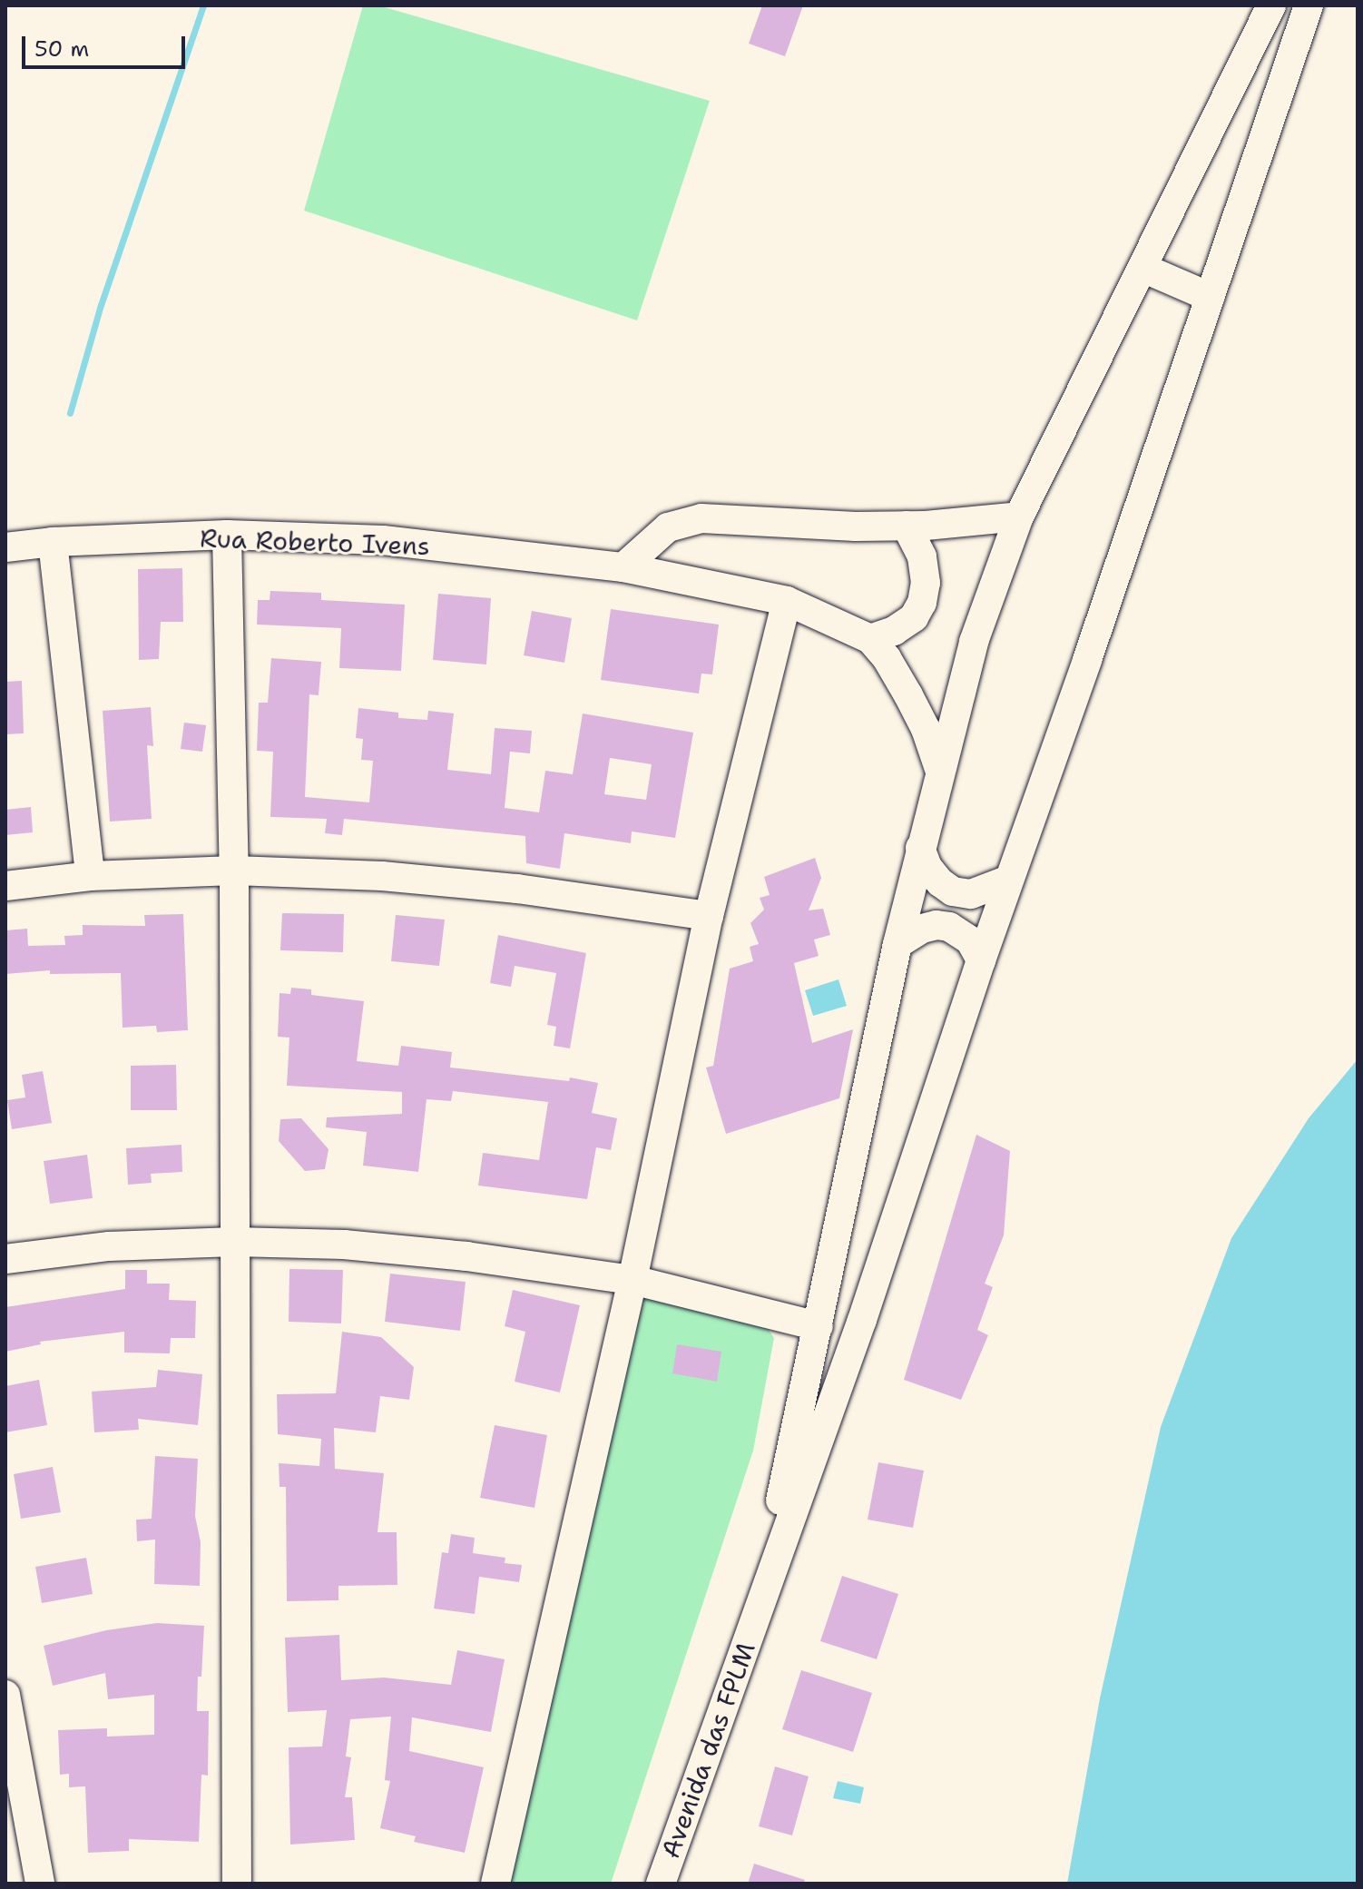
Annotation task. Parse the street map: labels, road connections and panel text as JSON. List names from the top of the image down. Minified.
{"streets":{"street":["Rua Roberto Ivens","Avenida das FPLM"]},"scale_bar":"50 m"}
